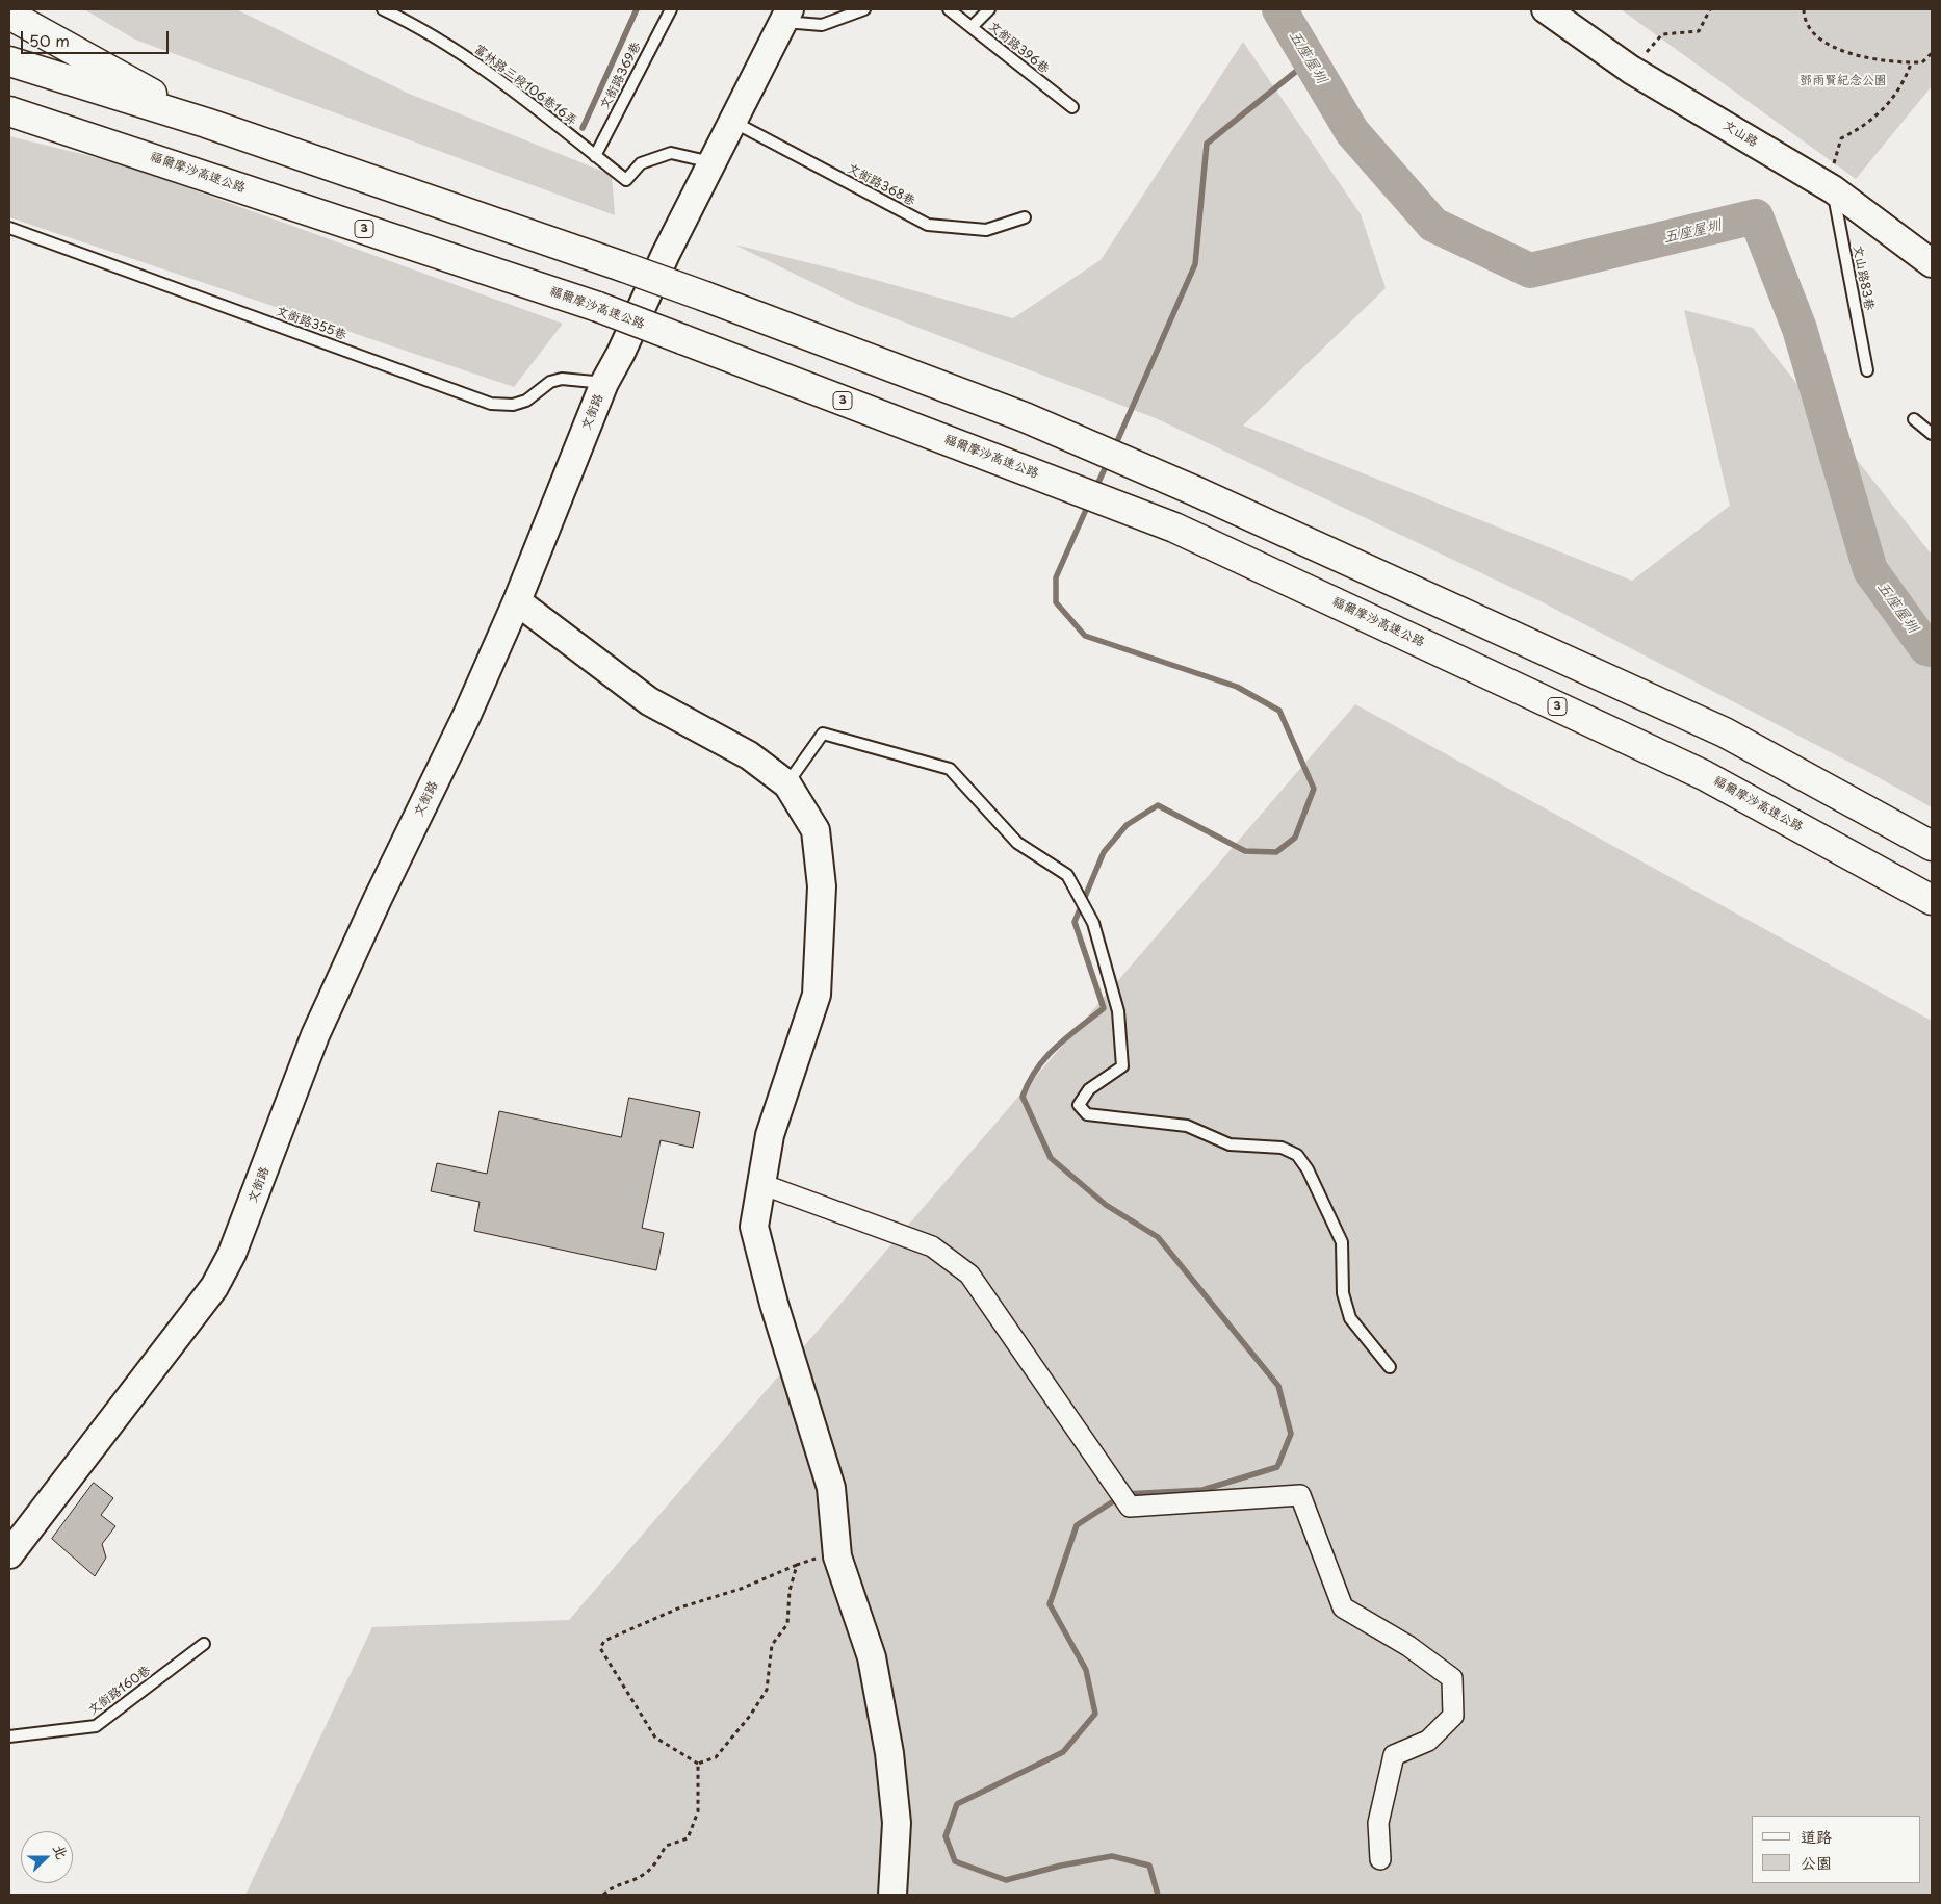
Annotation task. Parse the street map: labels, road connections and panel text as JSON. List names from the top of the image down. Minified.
{"streets":{"highway":["福爾摩沙高速公路","3"],"street":["文山路","文銜路"],"lane":["文銜路396巷","文銜路369巷","富林路三段106巷16弄","文銜路368巷","文山路83巷","文銜路355巷","文銜路160巷"]},"crossings":[["文銜路369巷","富林路三段106巷16弄"],["富林路三段106巷16弄","文銜路"],["文山路","文山路83巷"],["文銜路368巷","文銜路"],["文銜路355巷","文銜路"]],"water":["五座屋圳"],"parks":["鄧雨賢紀念公園"],"legend":["道路","公園"],"scale_bar":"50 m","north":"right"}
